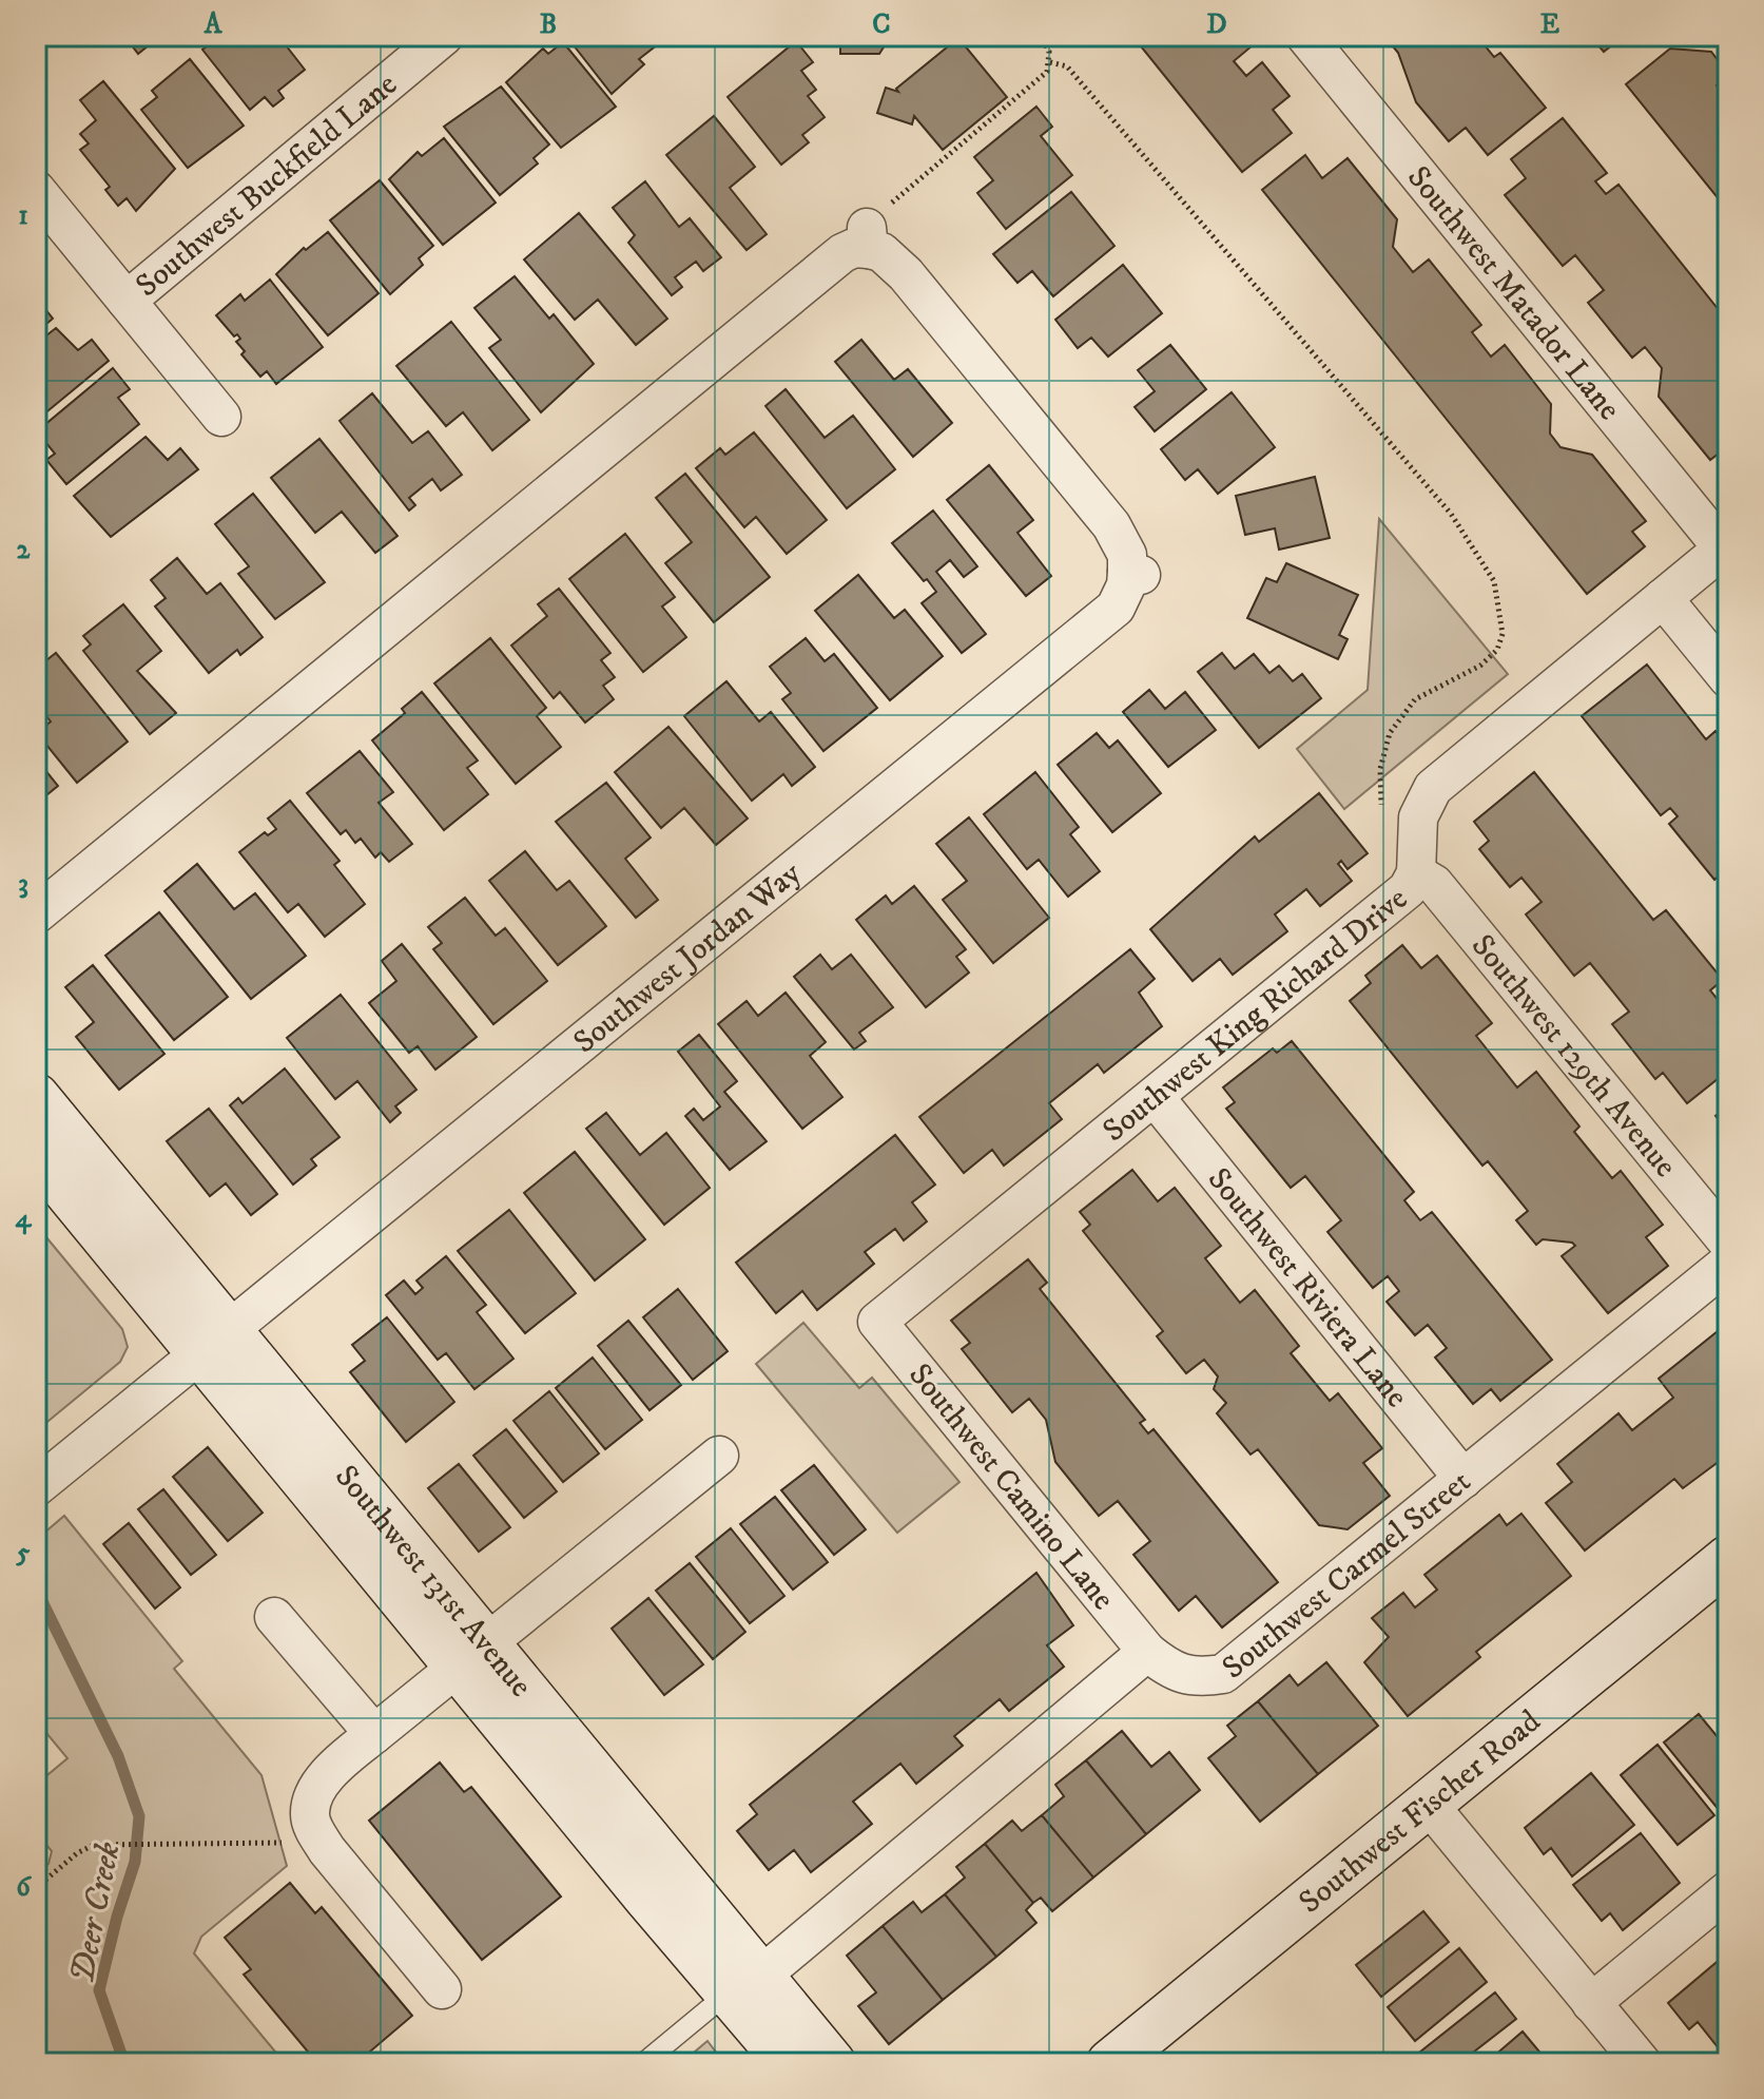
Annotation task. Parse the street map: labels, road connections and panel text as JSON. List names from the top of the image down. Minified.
{"streets":{"street":["Southwest Buckfield Lane","Southwest Matador Lane","Southwest Jordan Way","Southwest King Richard Drive","Southwest 129th Avenue","Southwest Riviera Lane","Southwest Camino Lane","Southwest Carmel Street","Southwest 131st Avenue","Southwest Fischer Road"]},"crossings":[["Southwest Matador Lane","Southwest King Richard Drive"],["Southwest Jordan Way","Southwest 131st Avenue"],["Southwest King Richard Drive","Southwest 129th Avenue"],["Southwest King Richard Drive","Southwest Riviera Lane"],["Southwest King Richard Drive","Southwest Camino Lane"],["Southwest Riviera Lane","Southwest Carmel Street"],["Southwest Camino Lane","Southwest Carmel Street"]],"water":["Deer Creek"],"grid":{"columns":["A","B","C","D","E"],"rows":["1","2","3","4","5","6"]}}
